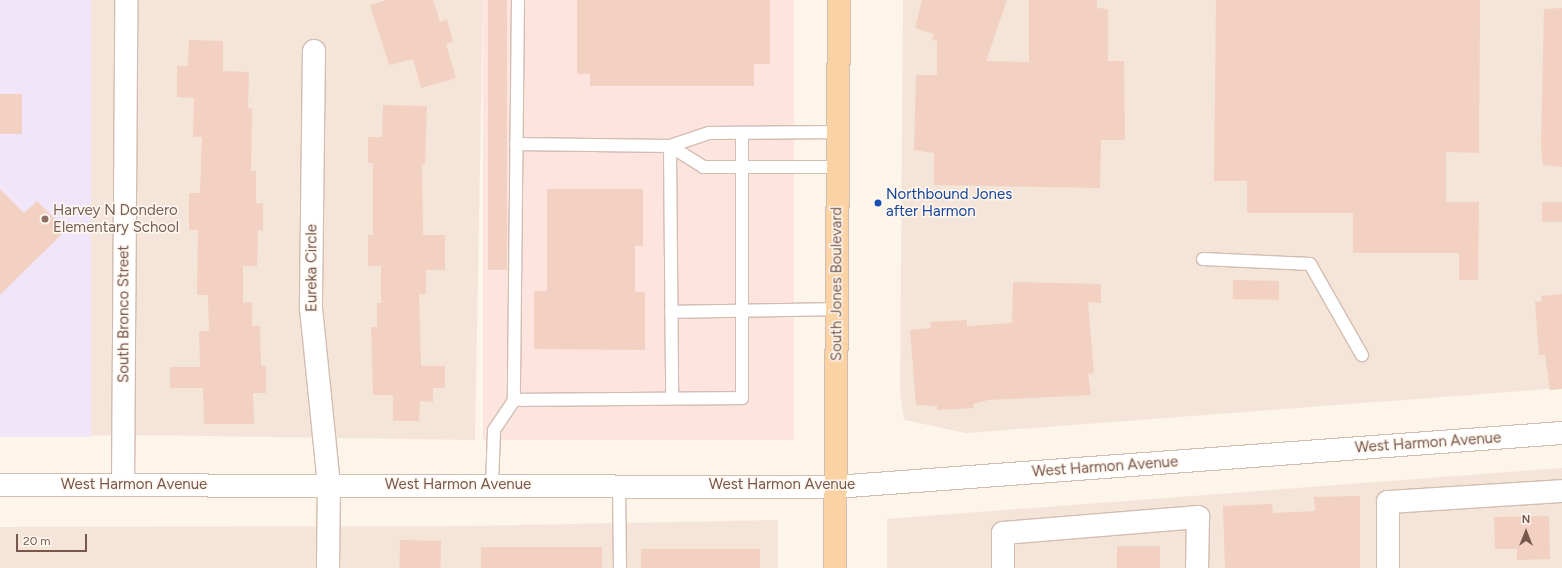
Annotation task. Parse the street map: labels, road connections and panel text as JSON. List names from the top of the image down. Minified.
{"streets":{"main road":["Eureka Circle","South Jones Boulevard","South Bronco Street","West Harmon Avenue"]},"crossings":[["Eureka Circle","West Harmon Avenue"],["South Jones Boulevard","West Harmon Avenue"],["South Bronco Street","West Harmon Avenue"]],"places":["Northbound Jones after Harmon","Harvey N Dondero Elementary School"],"scale_bar":"20 m","north":"top"}
